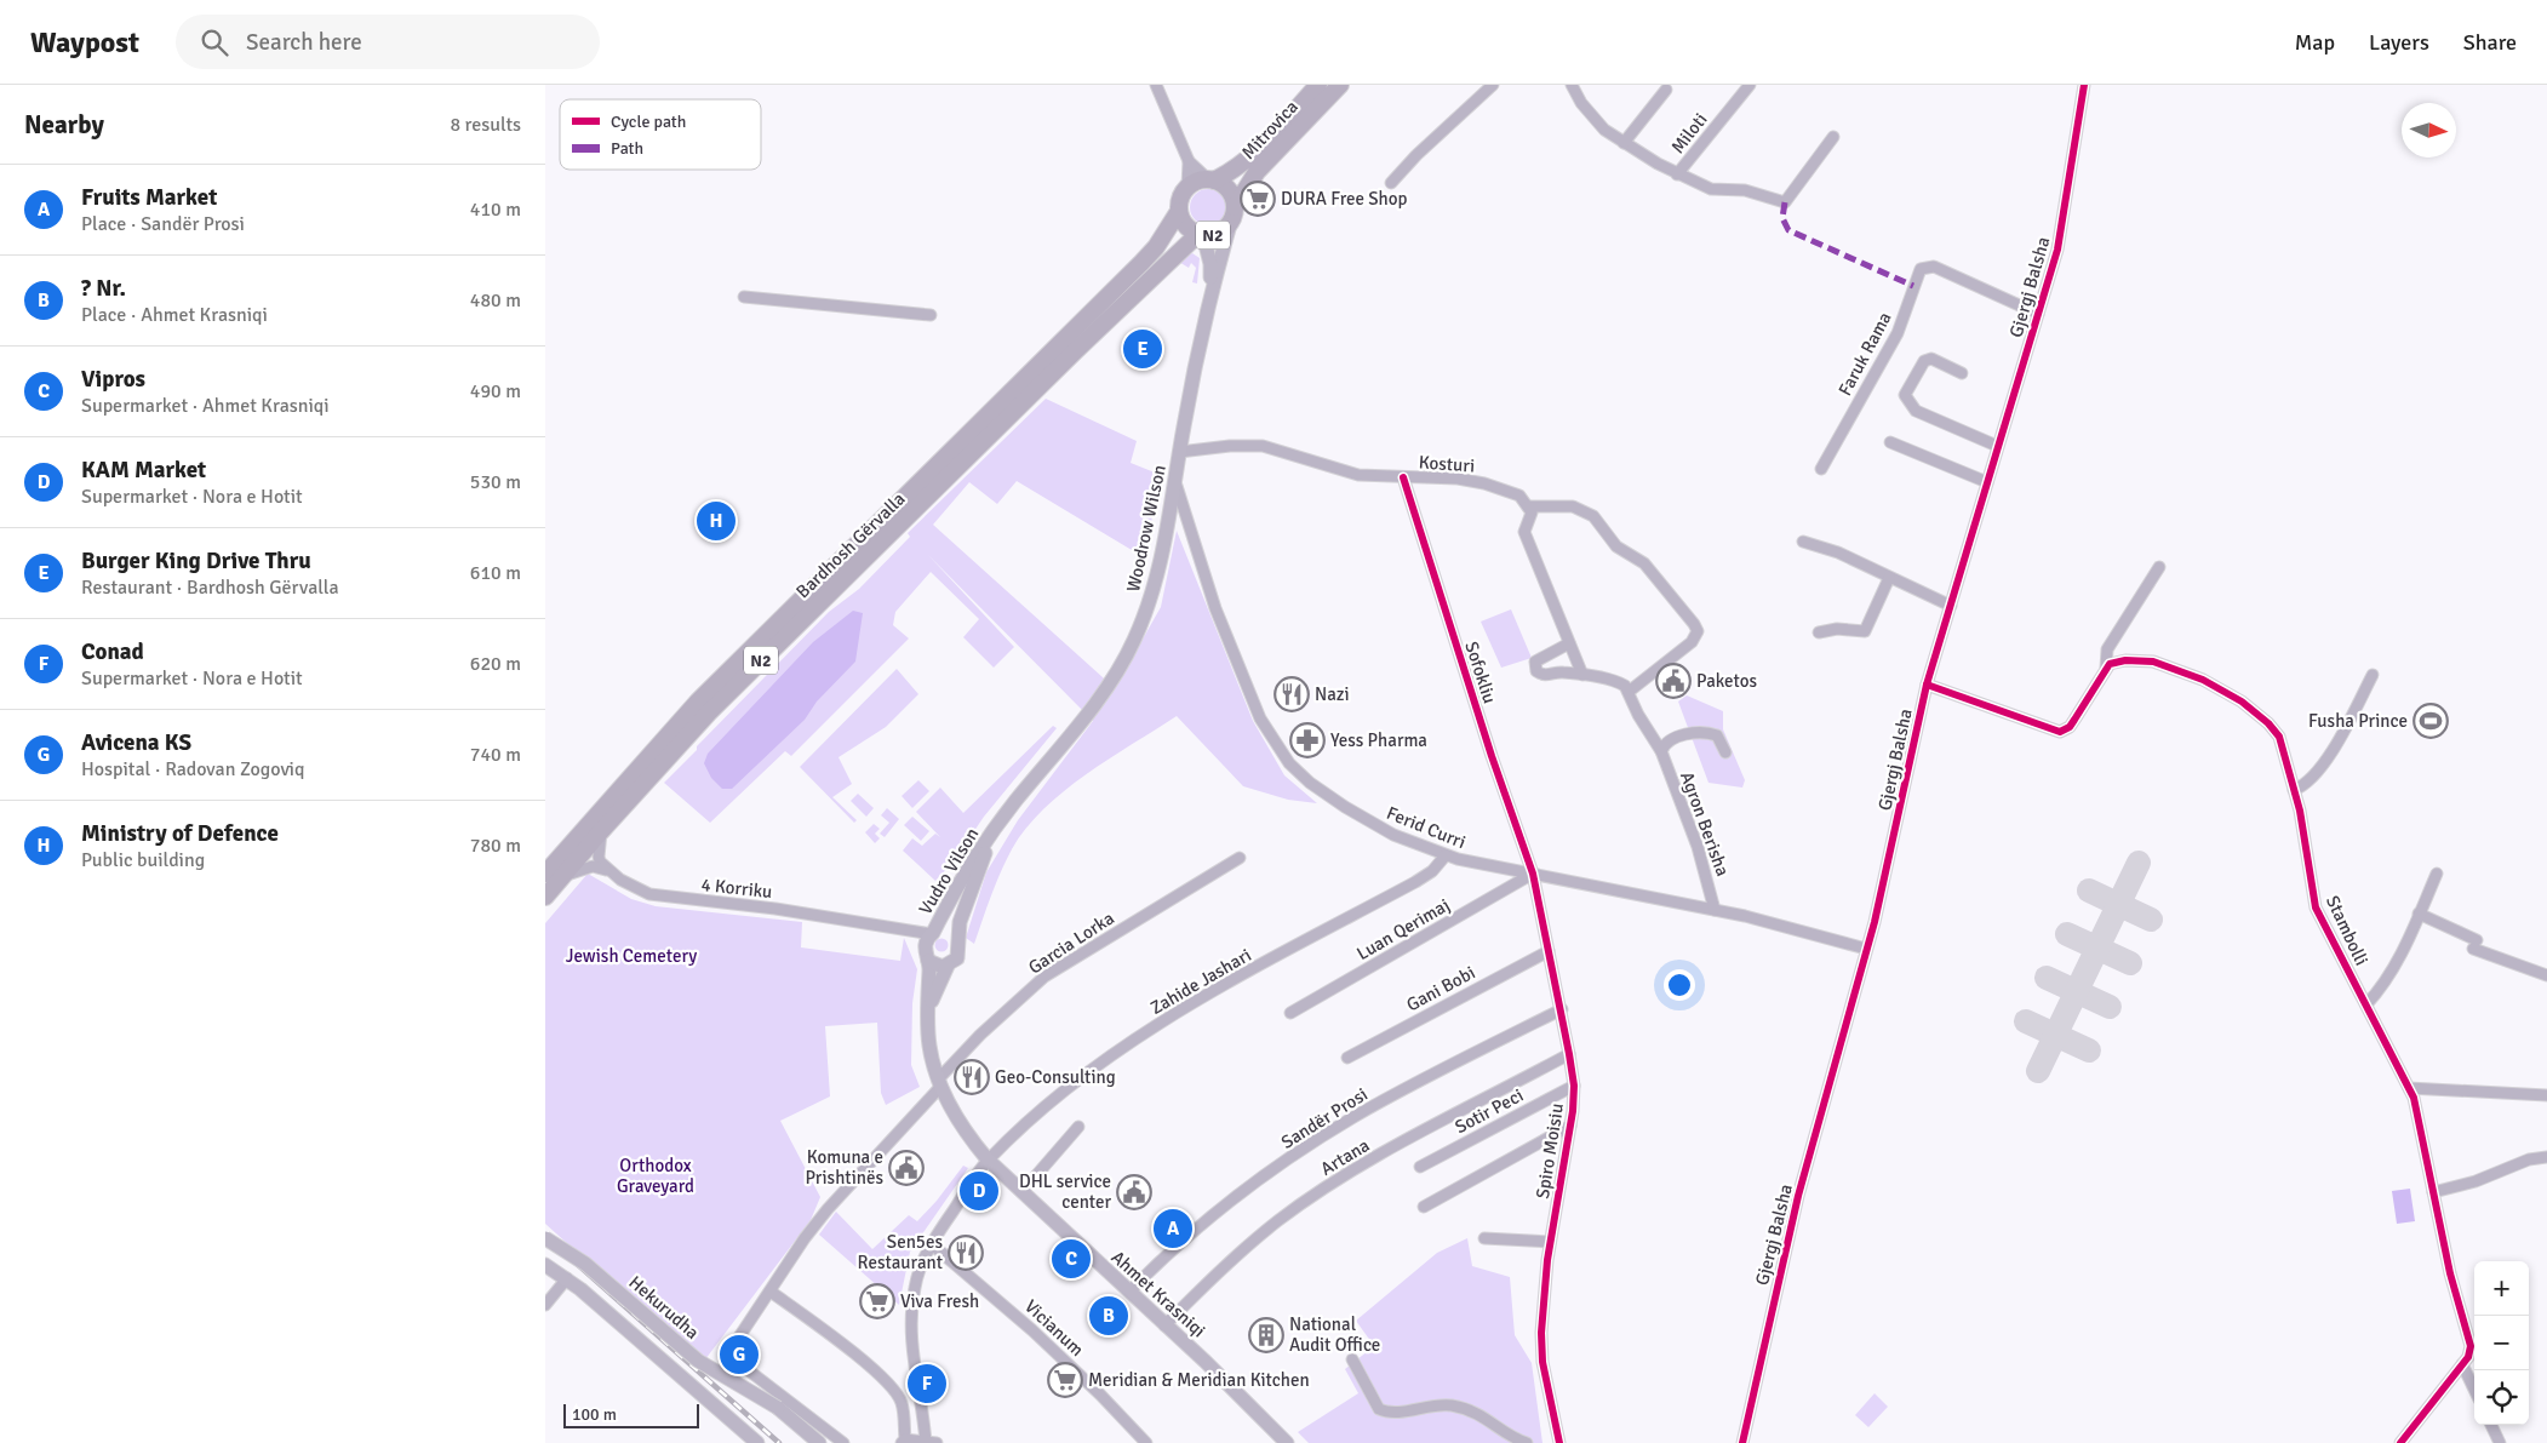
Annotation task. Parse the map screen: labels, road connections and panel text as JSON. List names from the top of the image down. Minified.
{"streets":{"highway":["Mitrovica","N2","Bardhosh Gërvalla"],"main road":["Woodrow Wilson","Vudro Vilson","Ahmet Krasniqi","Hekurudha"],"street":["Miloti","Gjergj Balsha","Faruk Rama","Kosturi","Sofokliu","Agron Berisha","Ferid Curri","4 Korriku","Luan Qerimaj","Stambolli","Garcia Lorka","Zahide Jashari","Gani Bobi","Sotir Peci","Sandër Prosi","Spiro Moisiu","Artana","Vicianum"]},"crossings":[["Mitrovica","N2"],["Mitrovica","Bardhosh Gërvalla"],["N2","Bardhosh Gërvalla"],["Gjergj Balsha","Faruk Rama"],["Gjergj Balsha","Ferid Curri"],["Kosturi","Woodrow Wilson"],["Kosturi","Sofokliu"],["Woodrow Wilson","Ferid Curri"],["Woodrow Wilson","Vudro Vilson"],["Sofokliu","Ferid Curri"],["Sofokliu","Luan Qerimaj"],["Sofokliu","Spiro Moisiu"],["Agron Berisha","Ferid Curri"],["Ferid Curri","Luan Qerimaj"],["Ferid Curri","Zahide Jashari"],["Ferid Curri","Spiro Moisiu"],["Vudro Vilson","4 Korriku"],["Vudro Vilson","Ahmet Krasniqi"],["4 Korriku","Ahmet Krasniqi"],["Luan Qerimaj","Spiro Moisiu"],["Garcia Lorka","Ahmet Krasniqi"],["Zahide Jashari","Ahmet Krasniqi"],["Zahide Jashari","Vicianum"],["Gani Bobi","Spiro Moisiu"],["Sotir Peci","Spiro Moisiu"],["Sandër Prosi","Spiro Moisiu"],["Sandër Prosi","Ahmet Krasniqi"],["Spiro Moisiu","Artana"],["Artana","Ahmet Krasniqi"]],"parks":["Jewish Cemetery","Orthodox Graveyard"],"places":{"supermarket":["DURA Free Shop","Viva Fresh","Meridian & Meridian Kitchen"],"public building":["Paketos","Komuna e Prishtinës","DHL service center"],"restaurant":["Nazi","Geo-Consulting","Sen5es Restaurant"],"sports":["Fusha Prince"],"pharmacy":["Yess Pharma"],"building":["National Audit Office"]},"legend":["Cycle path","Path"],"scale_bar":"100 m","north":"right","page":{"header":"Waypost","search":"Search here","nav":["Map","Layers","Share"],"heading":["Nearby","8 results"],"list":[{"mark":"A","name":"Fruits Market","note":"Place · Sandër Prosi","value":"410 m"},{"mark":"B","name":"? Nr.","note":"Place · Ahmet Krasniqi","value":"480 m"},{"mark":"C","name":"Vipros","note":"Supermarket · Ahmet Krasniqi","value":"490 m"},{"mark":"D","name":"KAM Market","note":"Supermarket · Nora e Hotit","value":"530 m"},{"mark":"E","name":"Burger King Drive Thru","note":"Restaurant · Bardhosh Gërvalla","value":"610 m"},{"mark":"F","name":"Conad","note":"Supermarket · Nora e Hotit","value":"620 m"},{"mark":"G","name":"Avicena KS","note":"Hospital · Radovan Zogoviq","value":"740 m"},{"mark":"H","name":"Ministry of Defence","note":"Public building","value":"780 m"}],"pins":["E","H","D","A","C","B","G","F"],"map_buttons":["+","−"],"scale":"100 m"}}
